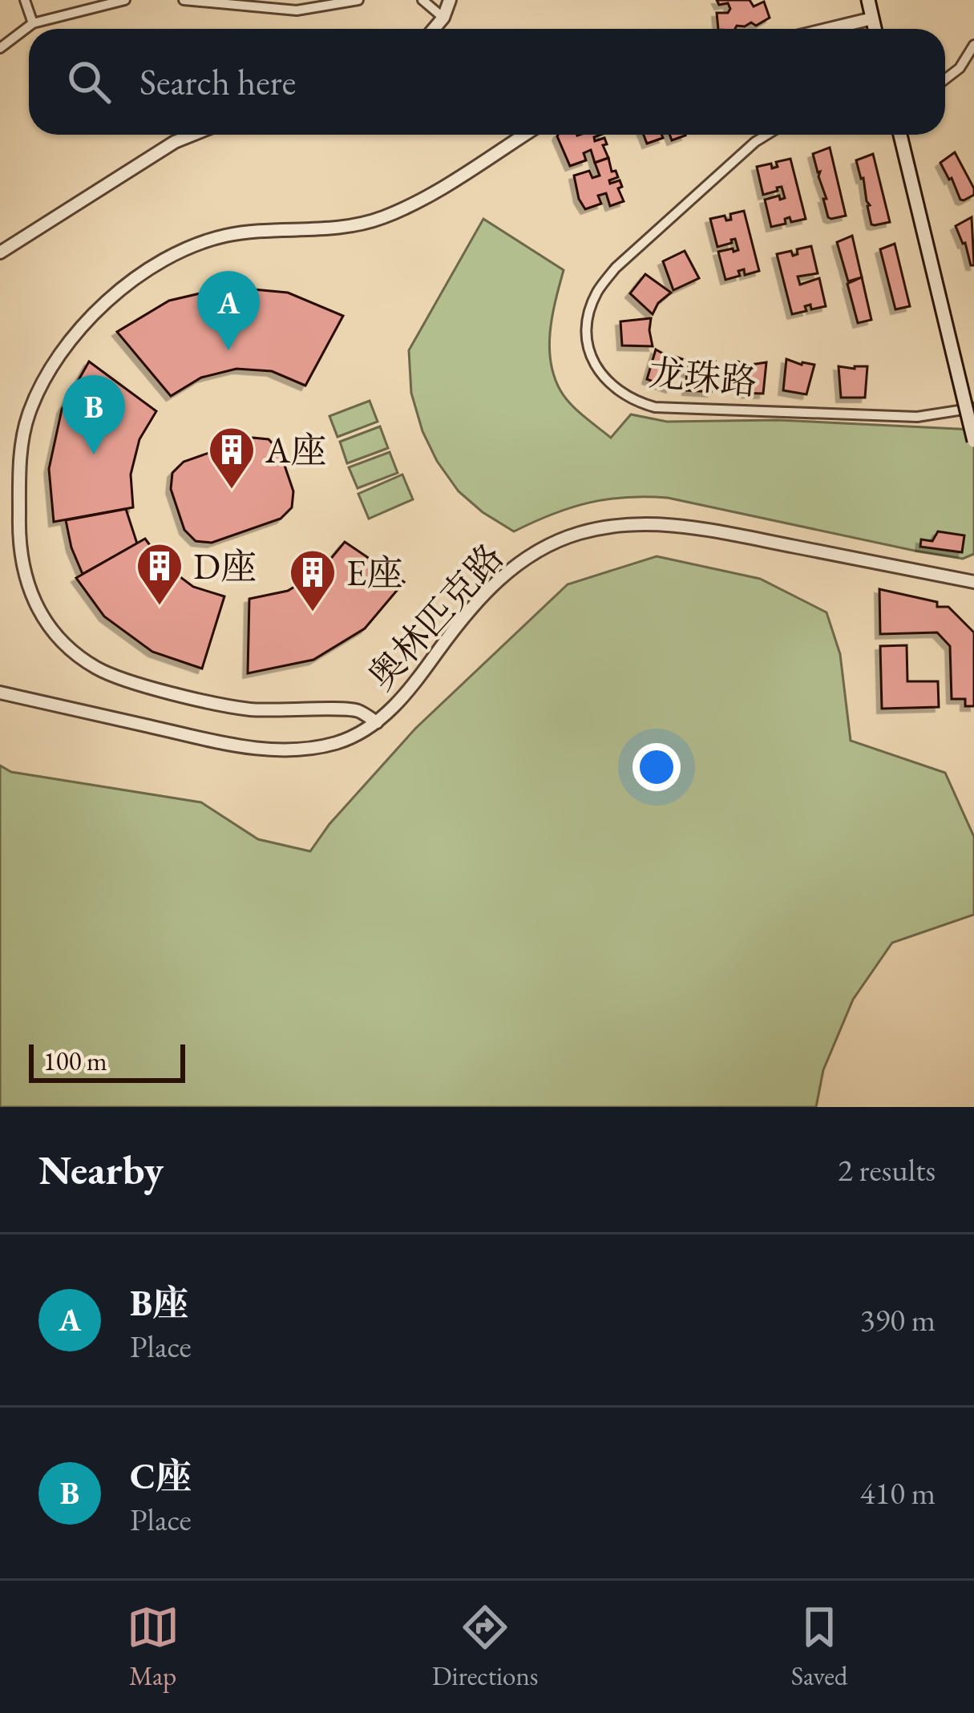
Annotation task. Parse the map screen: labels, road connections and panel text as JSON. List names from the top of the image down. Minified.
{"streets":{"street":["龙珠路","奥林匹克路"]},"places":{"building":["A座","D座","E座"]},"scale_bar":"100 m","page":{"search":"Search here","pins":["A","B"],"scale":"100 m","heading":["Nearby","2 results"],"list":[{"mark":"A","name":"B座","note":"Place","value":"390 m"},{"mark":"B","name":"C座","note":"Place","value":"410 m"}],"nav":["Map","Directions","Saved"]}}
